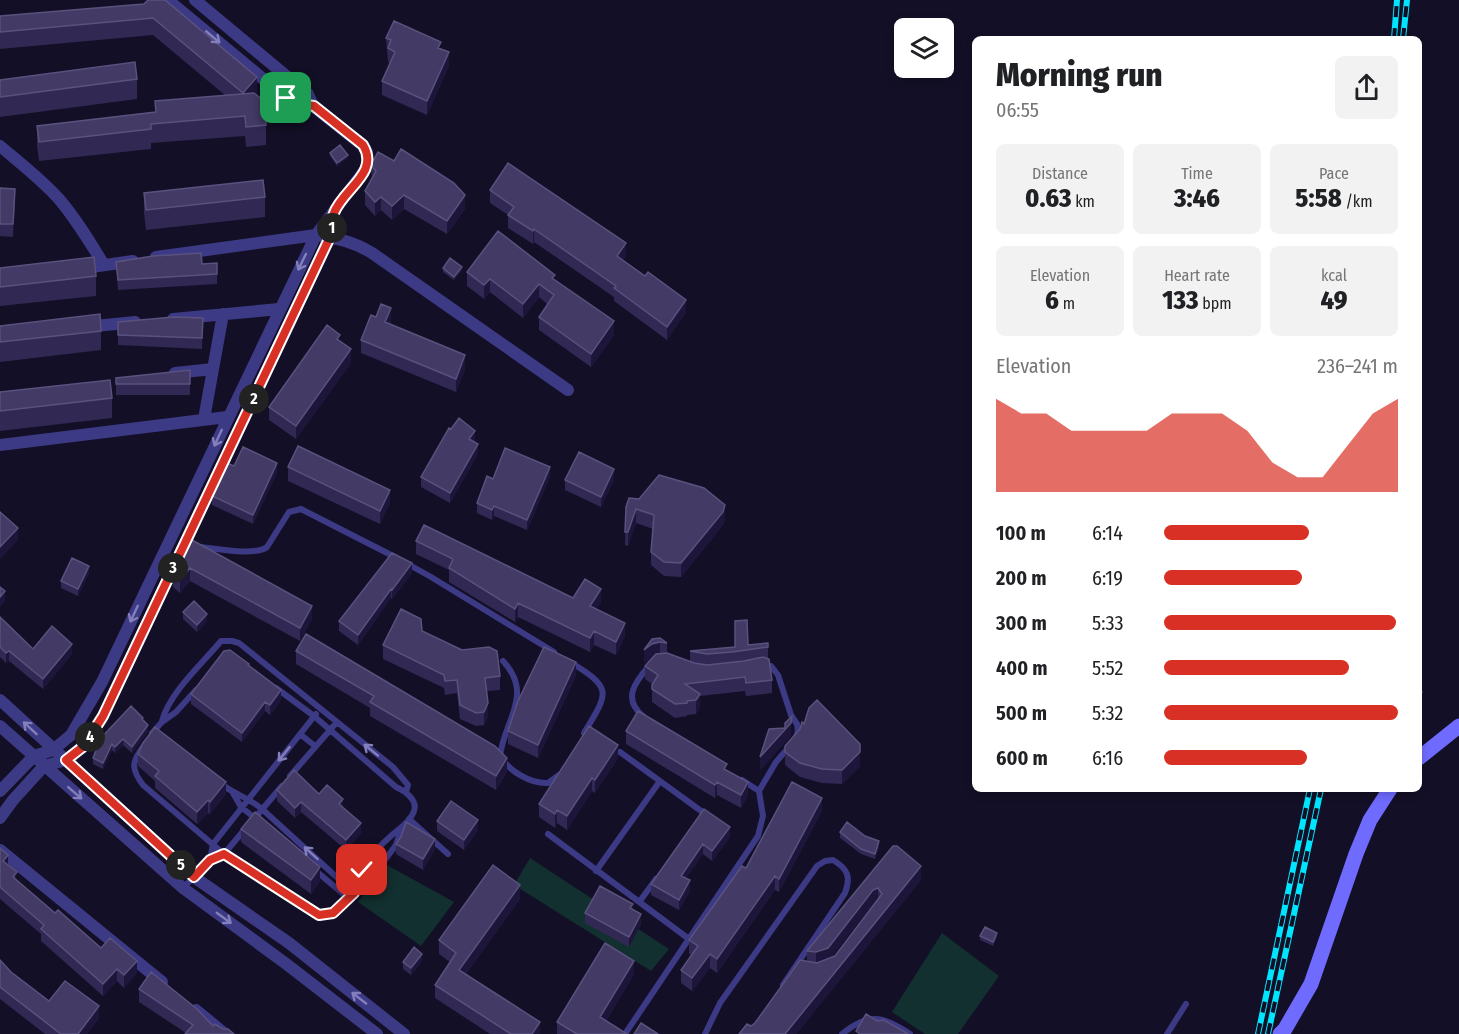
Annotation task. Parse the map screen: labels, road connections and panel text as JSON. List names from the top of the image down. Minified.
{"page":{"heading":["Morning run","06:55"],"stats":[["Distance","0.63 km"],["Time","3:46"],["Pace","5:58 /km"],["Elevation","6 m"],["Heart rate","133 bpm"],["kcal","49"]],"pins":["1","2","3","4","5"],"chart":["Elevation","236–241 m"],"list":[{"name":"100 m","note":"6:14"},{"name":"200 m","note":"6:19"},{"name":"300 m","note":"5:33"},{"name":"400 m","note":"5:52"},{"name":"500 m","note":"5:32"},{"name":"600 m","note":"6:16"}]}}
